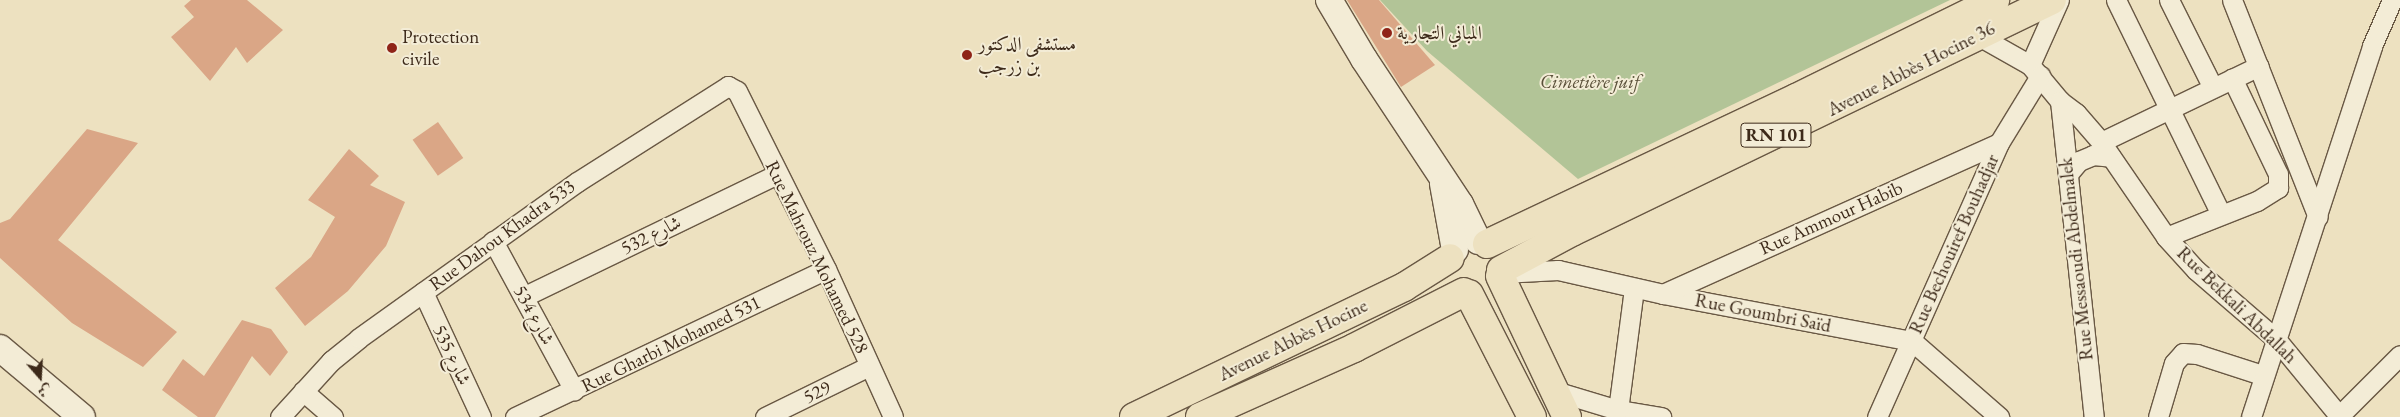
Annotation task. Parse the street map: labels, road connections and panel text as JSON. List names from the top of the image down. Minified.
{"streets":{"main road":["Avenue Abbès Hocine 36","RN 101","Avenue Abbès Hocine"],"street":["Rue Ammour Habib","Rue Dahou Khadra 533","532 شارع","Rue Bechouiref Bouhadjar","Rue Mahrouz Mohamed 528","Rue Messaoudi Abdelmalek","Rue Bekkali Abdallah","Rue Goumbri Saïd","534 شارع","Rue Gharbi Mohamed 531","535 شارع","529"]},"crossings":[["Avenue Abbès Hocine 36","Rue Goumbri Saïd"],["Avenue Abbès Hocine 36","Avenue Abbès Hocine"],["Rue Ammour Habib","Rue Bechouiref Bouhadjar"],["Rue Ammour Habib","Rue Goumbri Saïd"],["Rue Dahou Khadra 533","Rue Mahrouz Mohamed 528"],["Rue Dahou Khadra 533","534 شارع"],["Rue Dahou Khadra 533","535 شارع"],["532 شارع","Rue Mahrouz Mohamed 528"],["532 شارع","534 شارع"],["Rue Bechouiref Bouhadjar","Rue Bekkali Abdallah"],["Rue Bechouiref Bouhadjar","Rue Goumbri Saïd"],["Rue Mahrouz Mohamed 528","Rue Gharbi Mohamed 531"],["Rue Mahrouz Mohamed 528","529"],["Rue Messaoudi Abdelmalek","Rue Bekkali Abdallah"],["Rue Goumbri Saïd","Avenue Abbès Hocine"],["534 شارع","Rue Gharbi Mohamed 531"]],"parks":["Cimetière juif"],"places":["المباني التجارية","Protection civile","مستشفى الدكتور بن زرجب"],"north":"bottom"}
